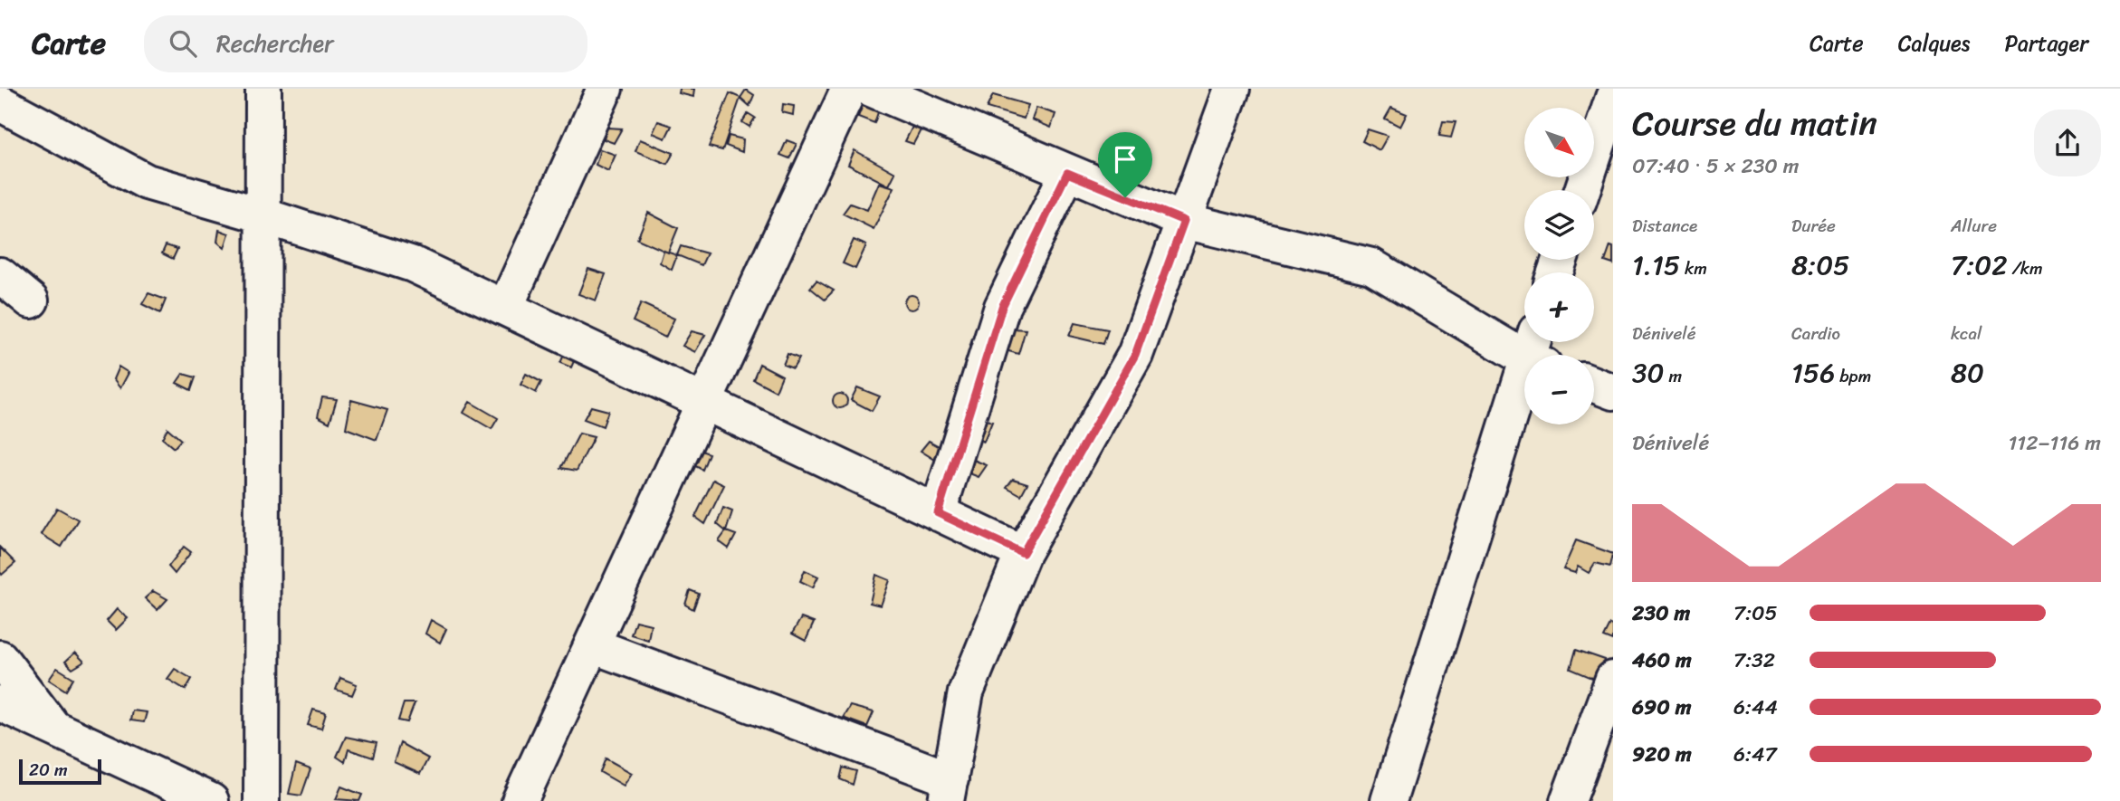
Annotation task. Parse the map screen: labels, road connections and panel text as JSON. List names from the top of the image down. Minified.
{"scale_bar":"20 m","north":"bottom right","page":{"header":"Carte","search":"Rechercher","nav":["Carte","Calques","Partager"],"heading":["Course du matin","07:40 · 5 × 230 m"],"map_buttons":["+","−"],"stats":[["Distance","1.15 km"],["Durée","8:05"],["Allure","7:02 /km"],["Dénivelé","30 m"],["Cardio","156 bpm"],["kcal","80"]],"chart":["Dénivelé","112–116 m"],"list":[{"name":"230 m","note":"7:05"},{"name":"460 m","note":"7:32"},{"name":"690 m","note":"6:44"},{"name":"920 m","note":"6:47"}],"scale":"20 m"}}
